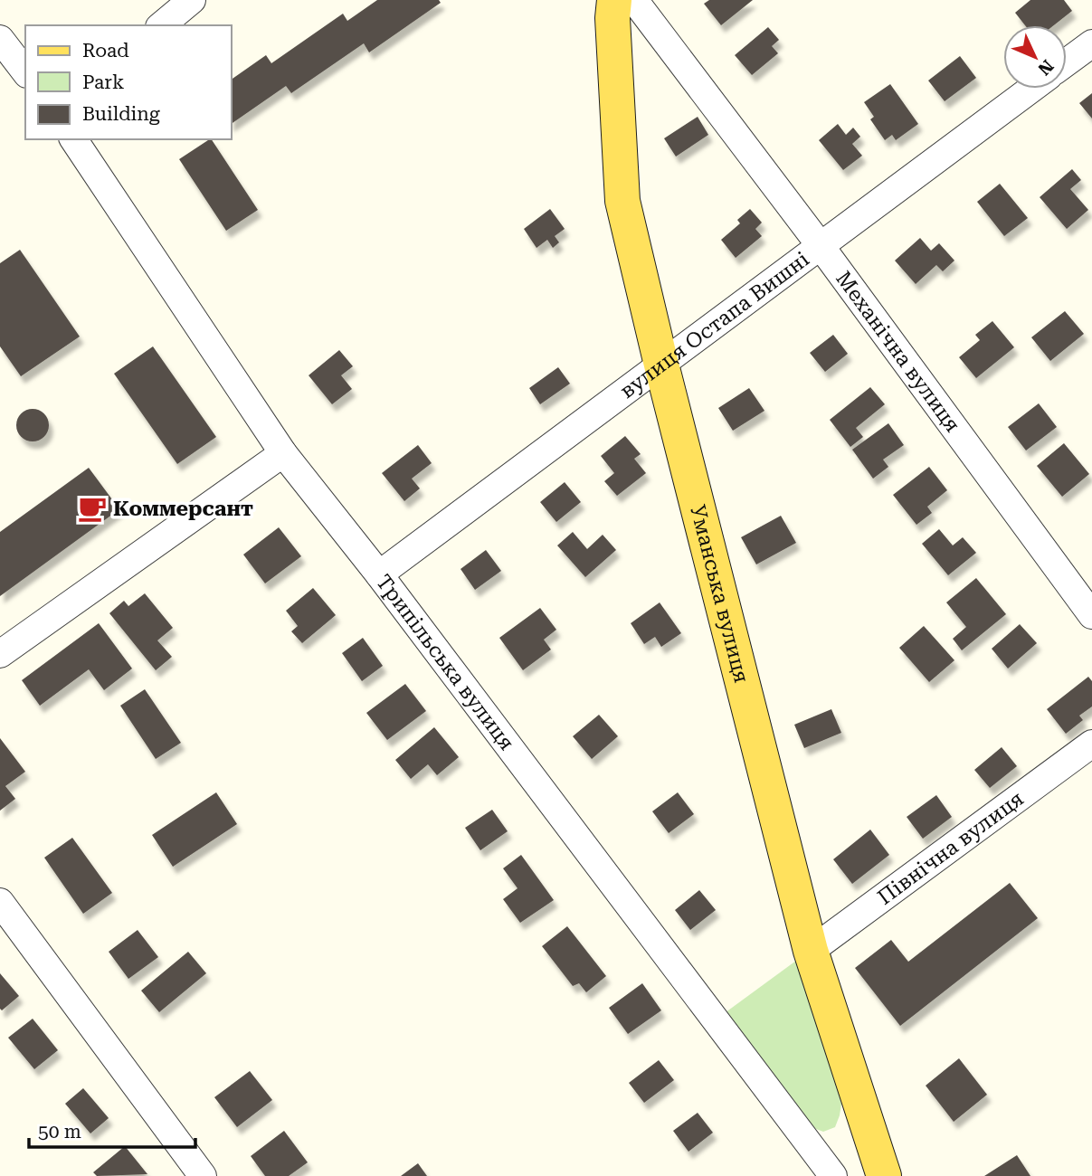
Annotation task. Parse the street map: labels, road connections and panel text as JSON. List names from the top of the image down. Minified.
{"streets":{"main road":["Уманська вулиця"],"street":["вулиця Остапа Вишні","Механічна вулиця","Трипільська вулиця","Північна вулиця"]},"crossings":[["вулиця Остапа Вишні","Механічна вулиця"],["вулиця Остапа Вишні","Уманська вулиця"],["вулиця Остапа Вишні","Трипільська вулиця"],["Уманська вулиця","Північна вулиця"]],"places":{"cafe":["Коммерсант"]},"legend":["Road","Park","Building"],"scale_bar":"50 m","north":"bottom right"}
